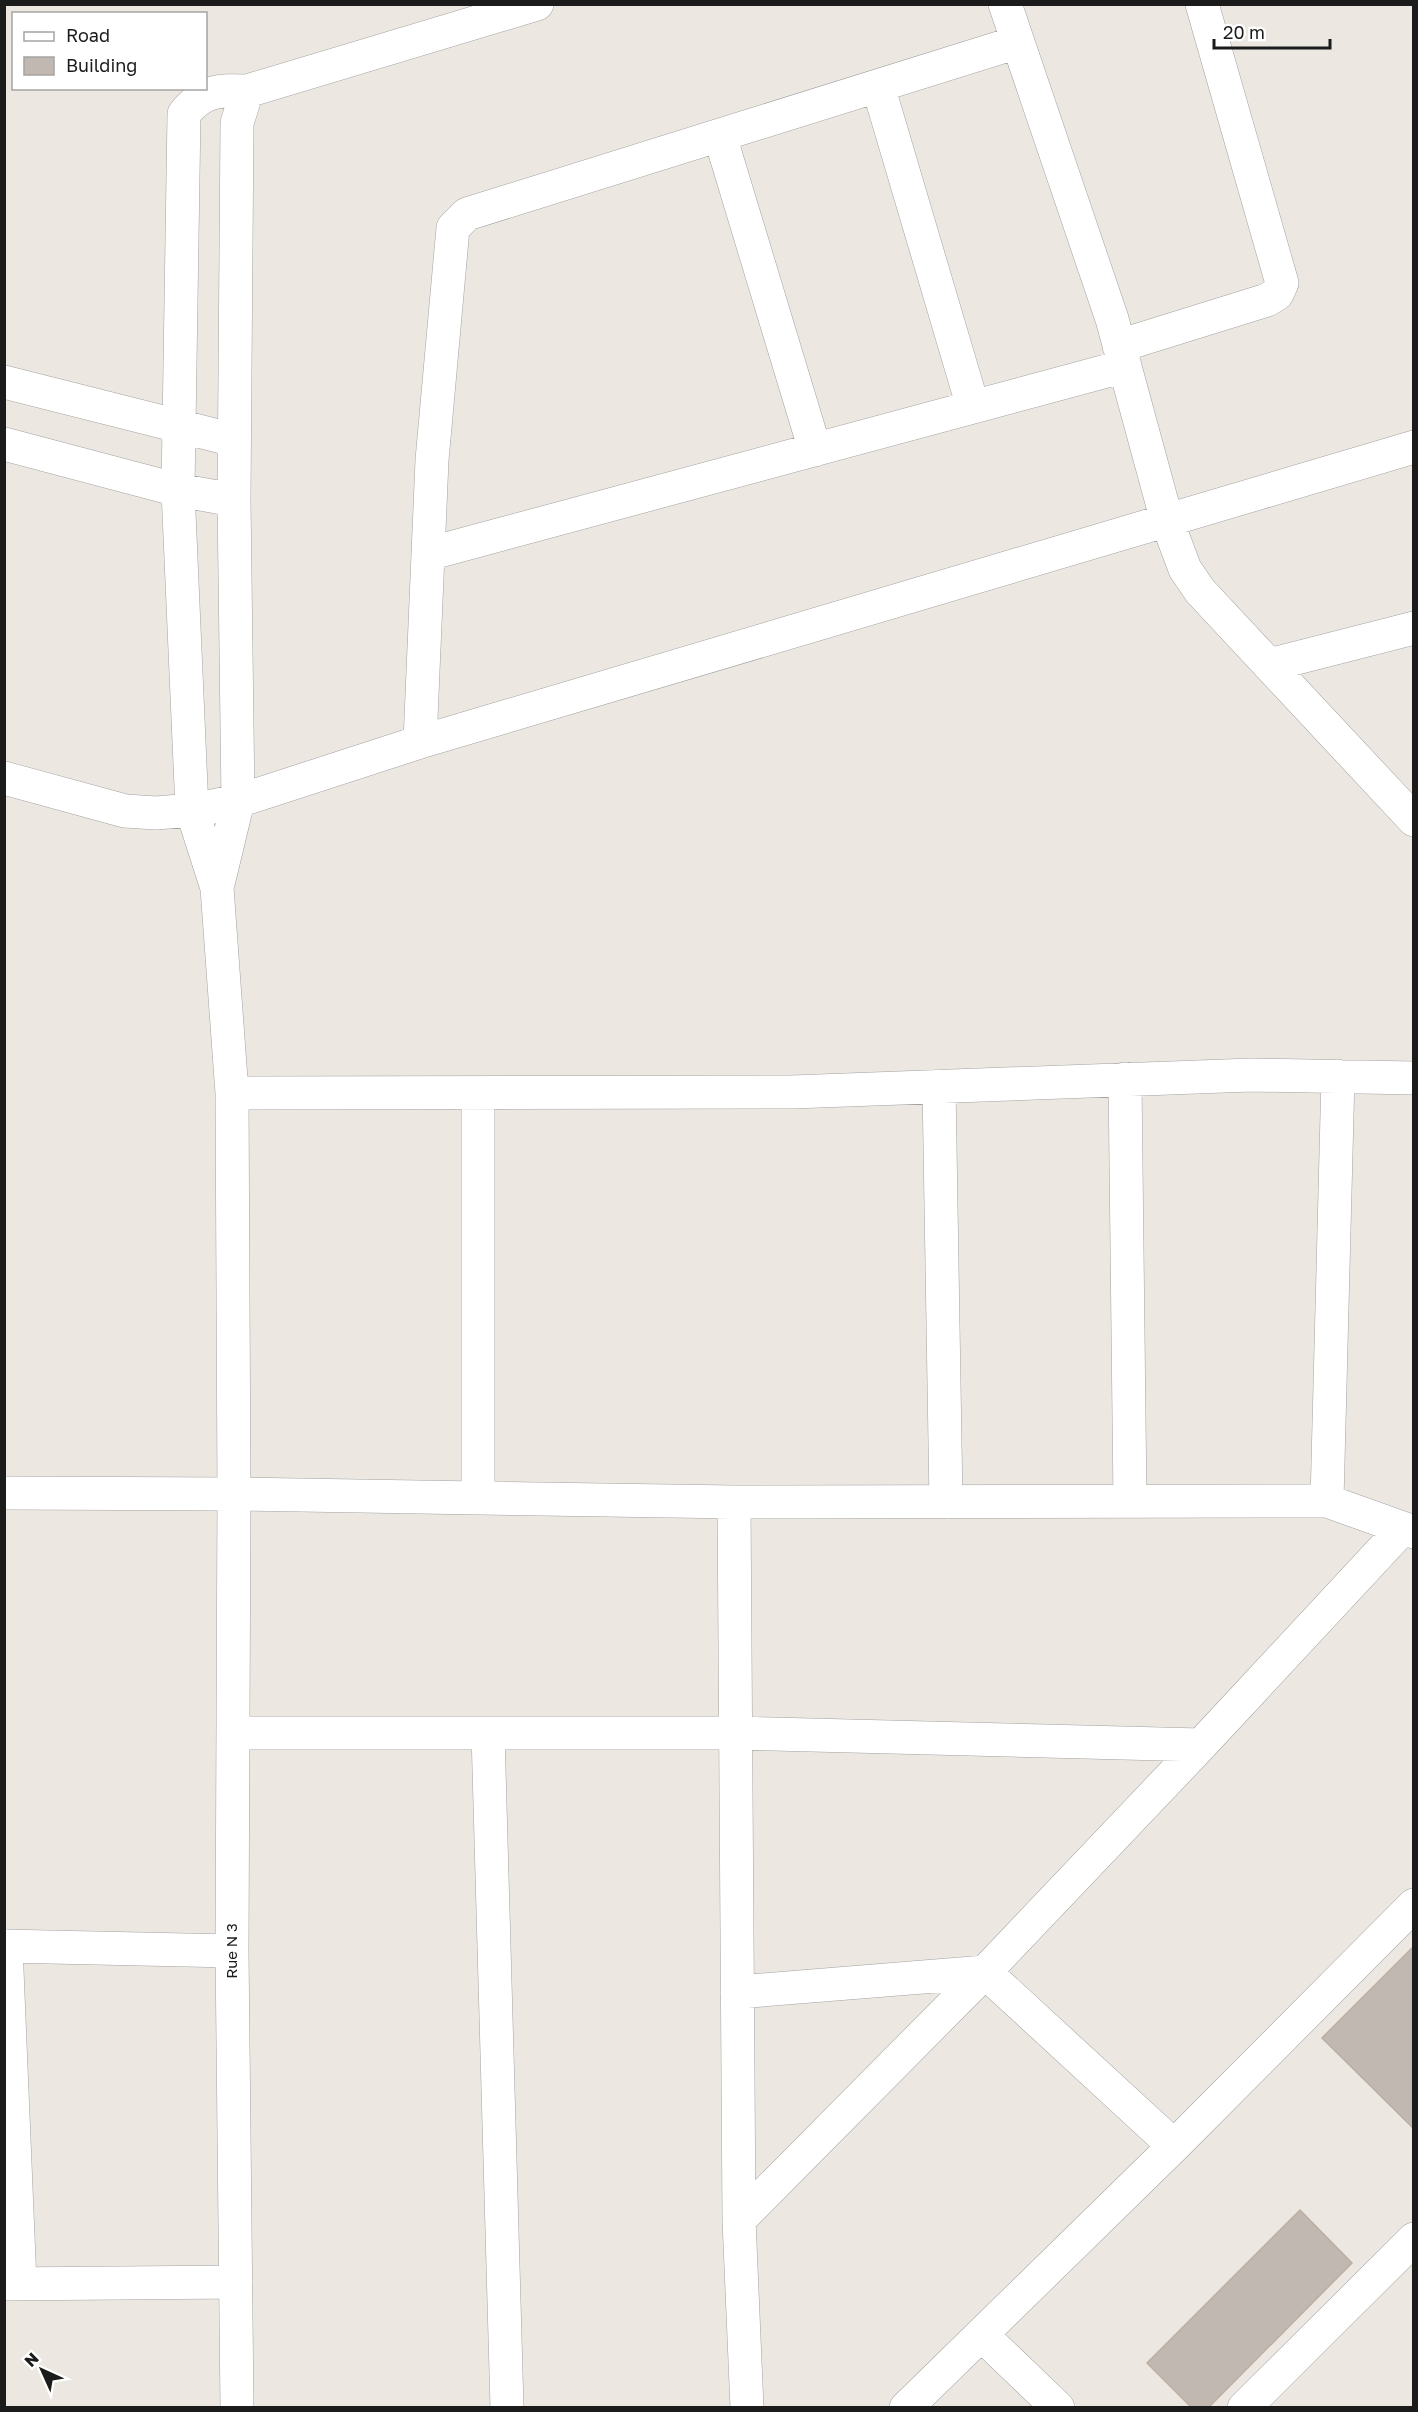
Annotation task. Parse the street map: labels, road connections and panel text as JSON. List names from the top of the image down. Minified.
{"streets":{"street":["Rue N 3"]},"legend":["Road","Building"],"scale_bar":"20 m","north":"top left"}
